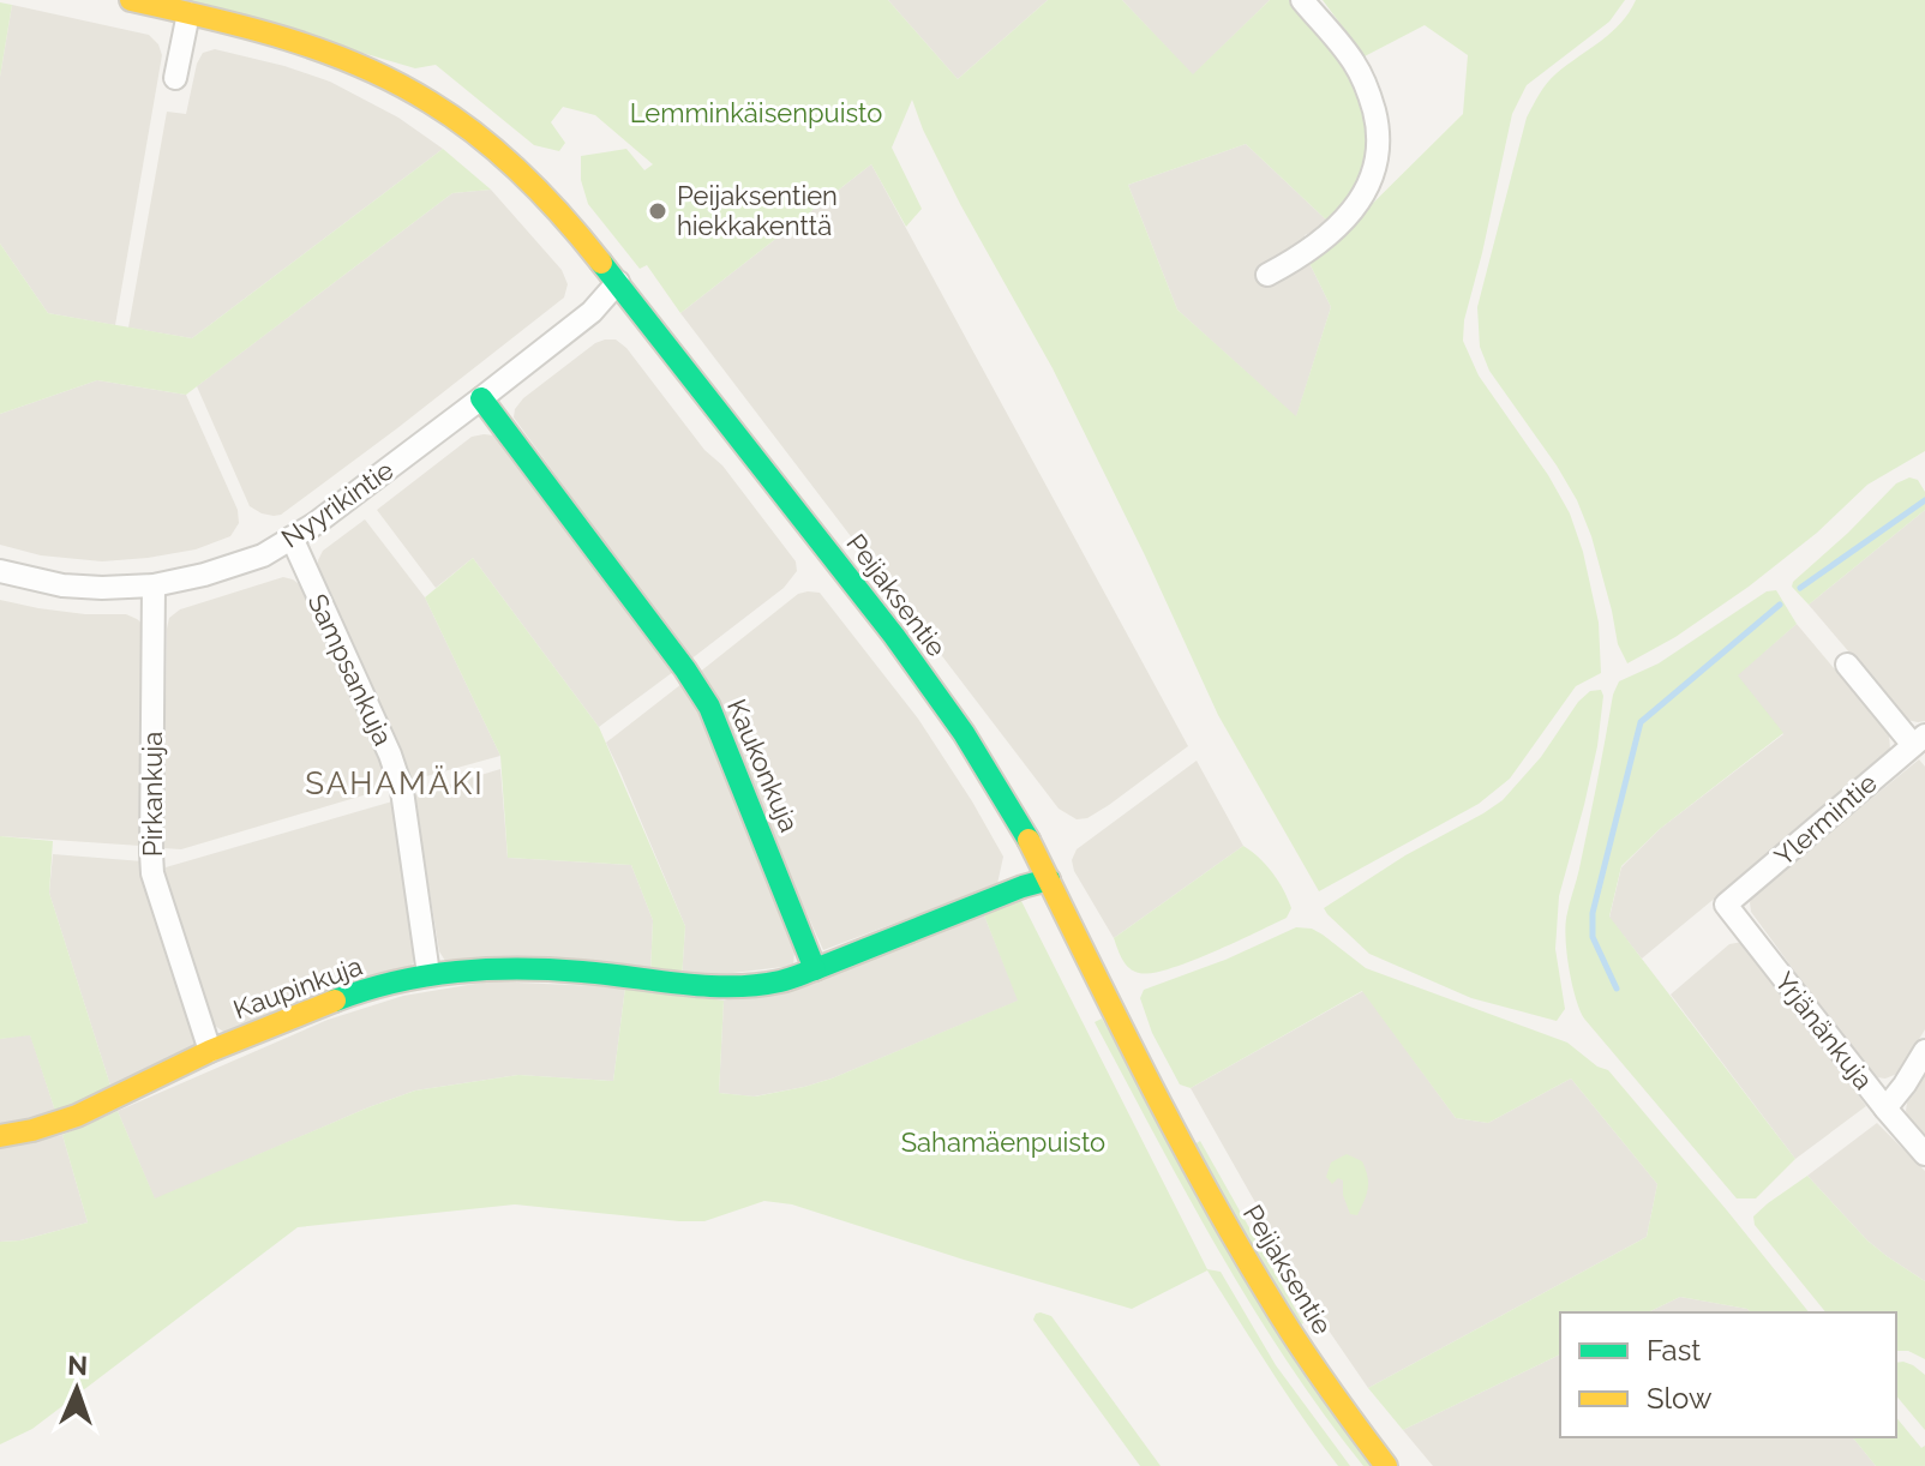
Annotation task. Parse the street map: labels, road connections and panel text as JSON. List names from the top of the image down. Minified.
{"streets":{"street":["Nyyrikintie","Peijaksentie","Sampsankuja","Kaukonkuja","Pirkankuja","Ylermintie","Kaupinkuja","Yrjänänkuja"]},"crossings":[["Nyyrikintie","Peijaksentie"],["Nyyrikintie","Sampsankuja"],["Nyyrikintie","Kaukonkuja"],["Nyyrikintie","Pirkankuja"],["Sampsankuja","Kaupinkuja"],["Kaukonkuja","Kaupinkuja"],["Pirkankuja","Kaupinkuja"],["Ylermintie","Yrjänänkuja"]],"districts":["SAHAMÄKI"],"parks":["Lemminkäisenpuisto","Sahamäenpuisto"],"places":["Peijaksentien hiekkakenttä"],"legend":["Fast","Slow"],"north":"top"}
